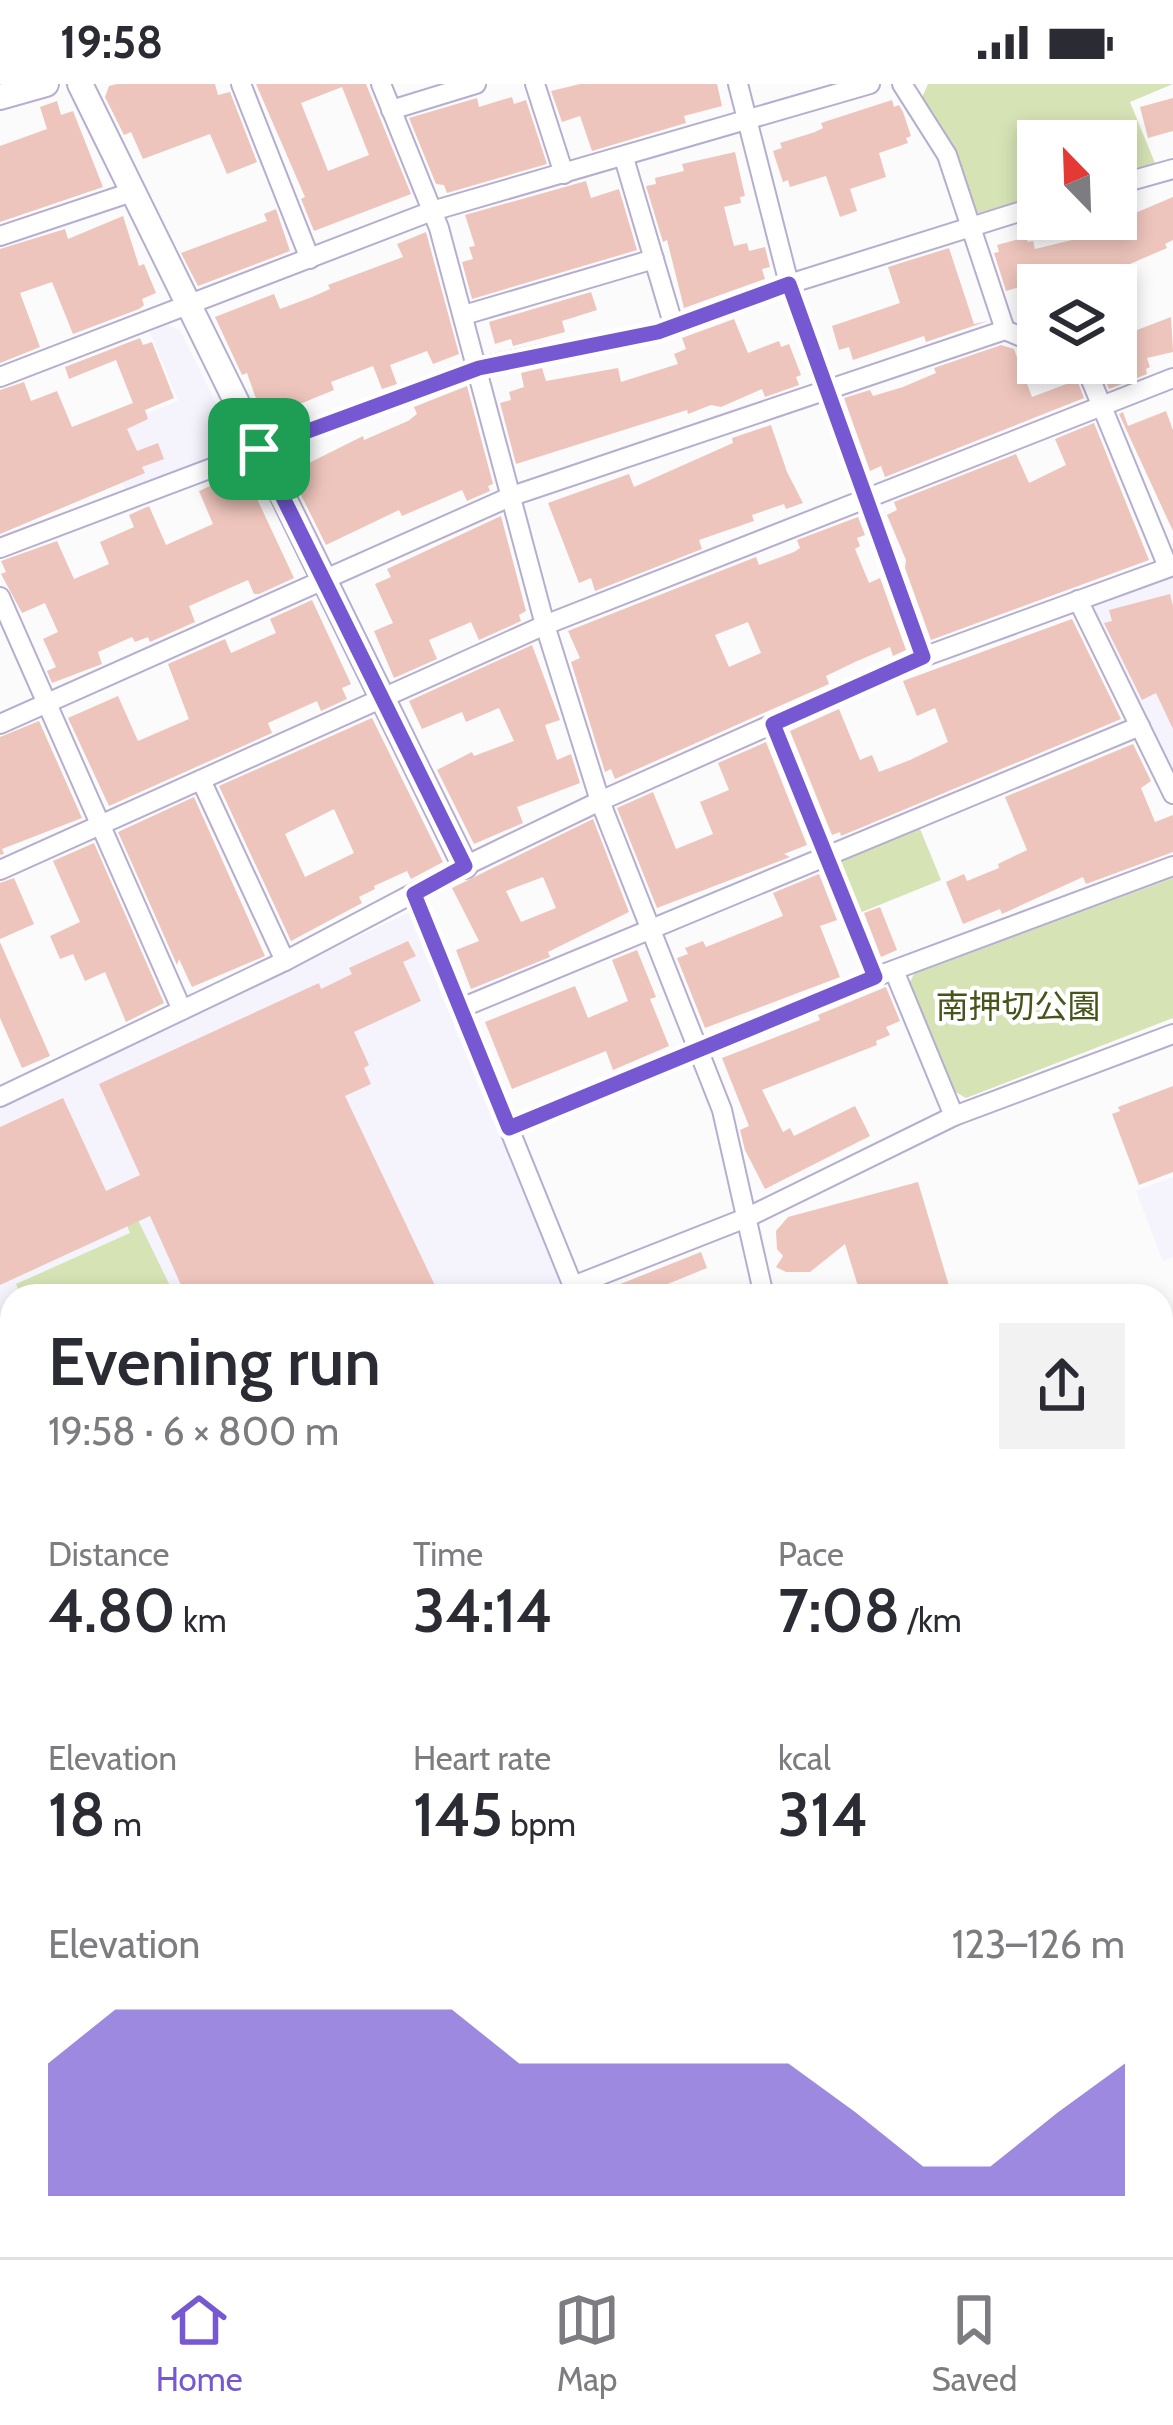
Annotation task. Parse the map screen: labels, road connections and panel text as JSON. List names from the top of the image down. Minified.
{"parks":["南押切公園"],"north":"top left","page":{"status":"19:58","heading":["Evening run","19:58 · 6 × 800 m"],"stats":[["Distance","4.80 km"],["Time","34:14"],["Pace","7:08 /km"],["Elevation","18 m"],["Heart rate","145 bpm"],["kcal","314"]],"chart":["Elevation","123–126 m"],"tabs":["Home","Map","Saved"]}}
